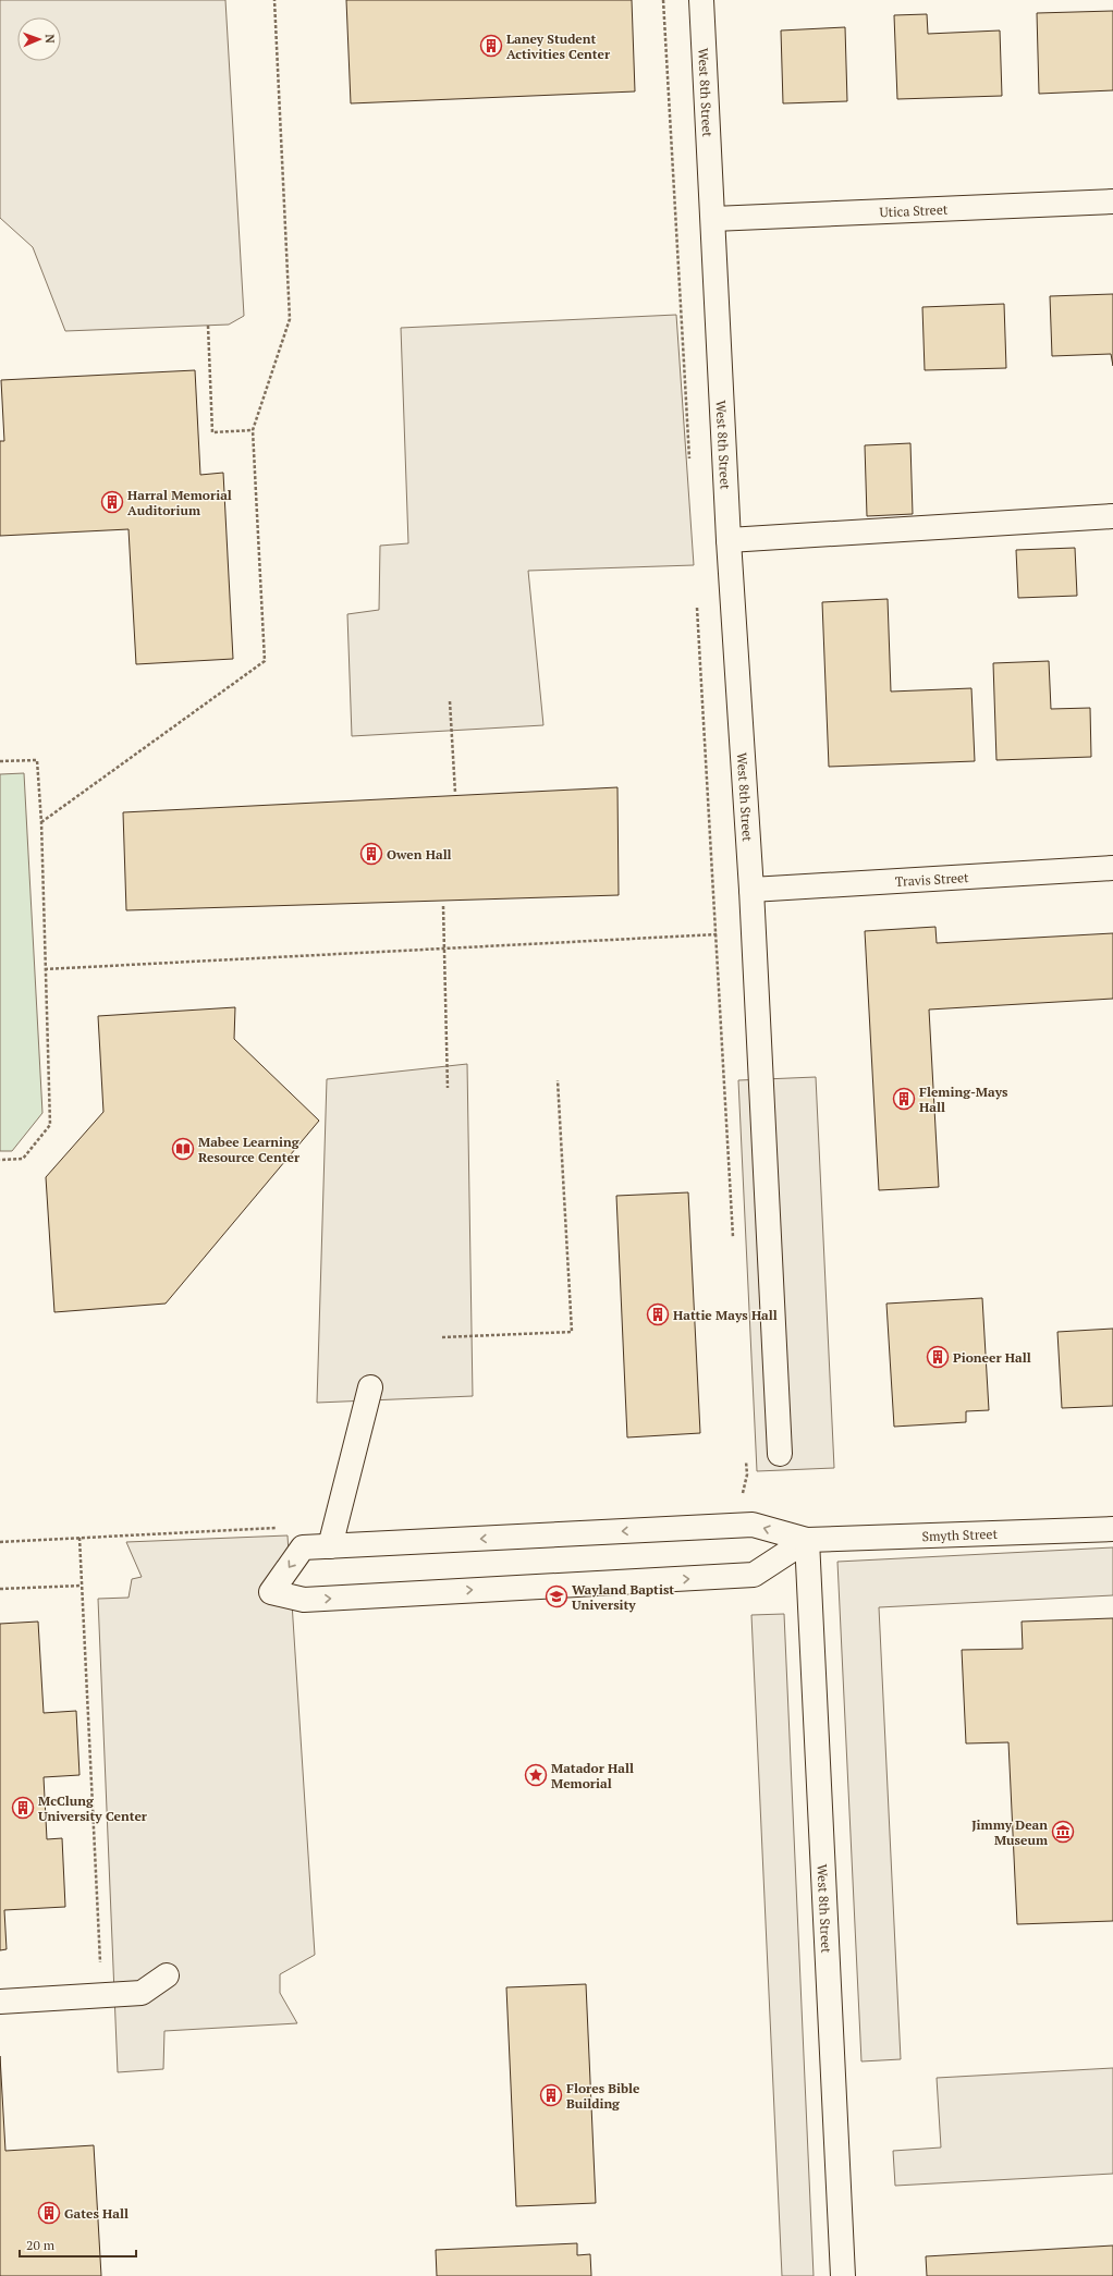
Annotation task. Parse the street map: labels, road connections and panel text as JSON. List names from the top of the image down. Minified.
{"streets":{"street":["West 8th Street","Utica Street","Travis Street","Smyth Street"]},"crossings":[["West 8th Street","Utica Street"],["West 8th Street","Travis Street"],["West 8th Street","Smyth Street"]],"places":{"building":["Laney Student Activities Center","Harral Memorial Auditorium","Owen Hall","Fleming-Mays Hall","Hattie Mays Hall","Pioneer Hall","McClung University Center","Flores Bible Building","Gates Hall"],"library":["Mabee Learning Resource Center"],"school or university":["Wayland Baptist University"],"place":["Matador Hall Memorial"],"museum":["Jimmy Dean Museum"]},"scale_bar":"20 m","north":"right"}
